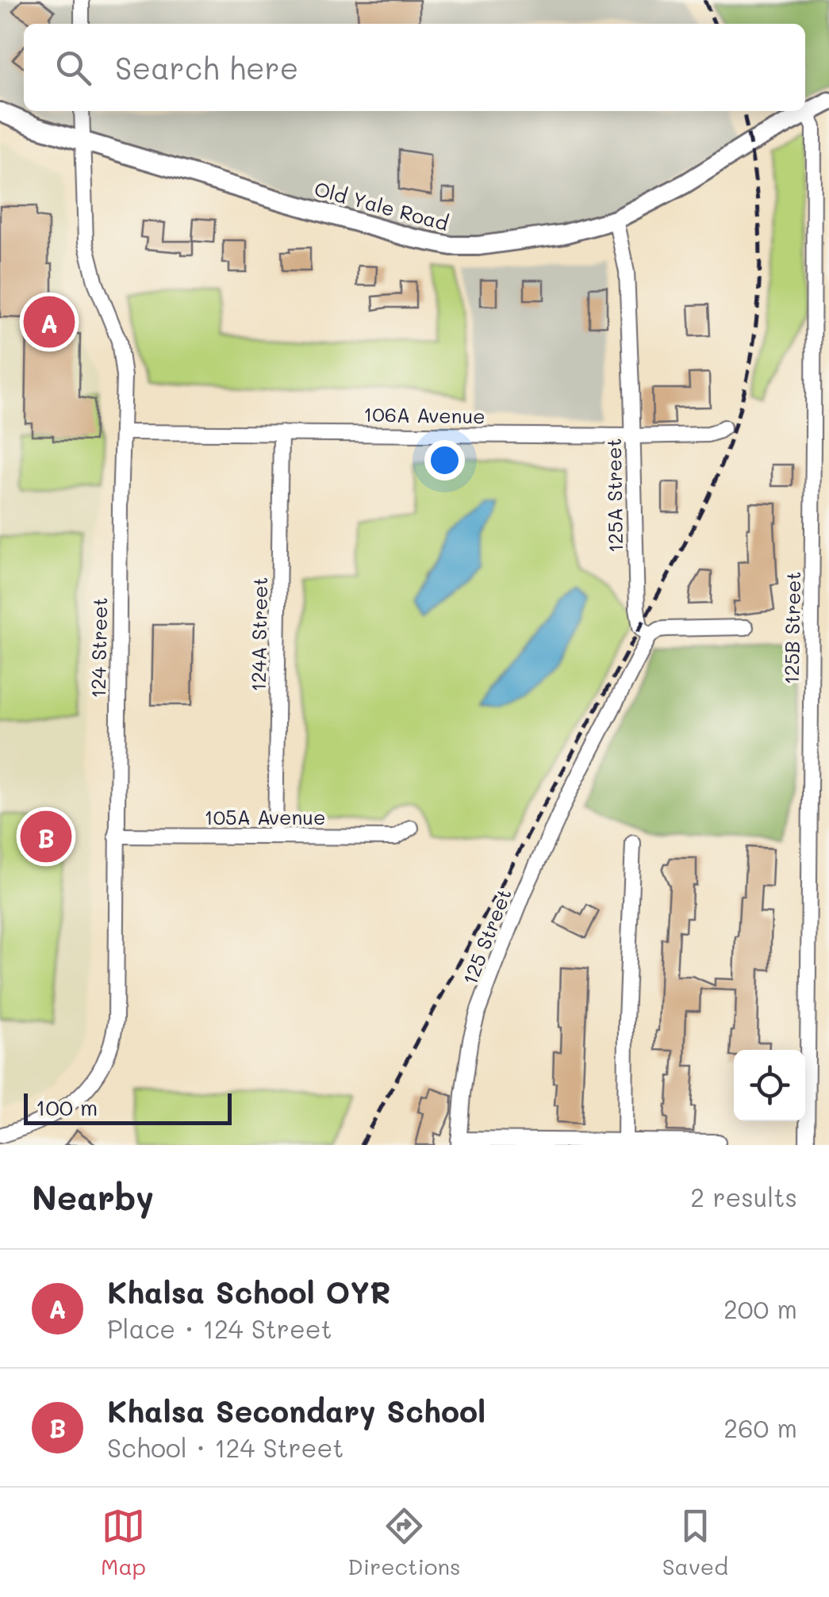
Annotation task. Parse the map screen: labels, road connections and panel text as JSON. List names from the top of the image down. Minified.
{"streets":{"main road":["Old Yale Road"],"street":["106A Avenue","125A Street","125B Street","124A Street","124 Street","105A Avenue","125 Street"]},"crossings":[["Old Yale Road","125A Street"],["Old Yale Road","125B Street"],["Old Yale Road","124 Street"],["106A Avenue","125A Street"],["106A Avenue","124A Street"],["106A Avenue","124 Street"],["125A Street","125 Street"],["124A Street","105A Avenue"],["124 Street","105A Avenue"]],"scale_bar":"100 m","page":{"search":"Search here","pins":["A","B"],"scale":"100 m","heading":["Nearby","2 results"],"list":[{"mark":"A","name":"Khalsa School OYR","note":"Place · 124 Street","value":"200 m"},{"mark":"B","name":"Khalsa Secondary School","note":"School · 124 Street","value":"260 m"}],"nav":["Map","Directions","Saved"]}}
